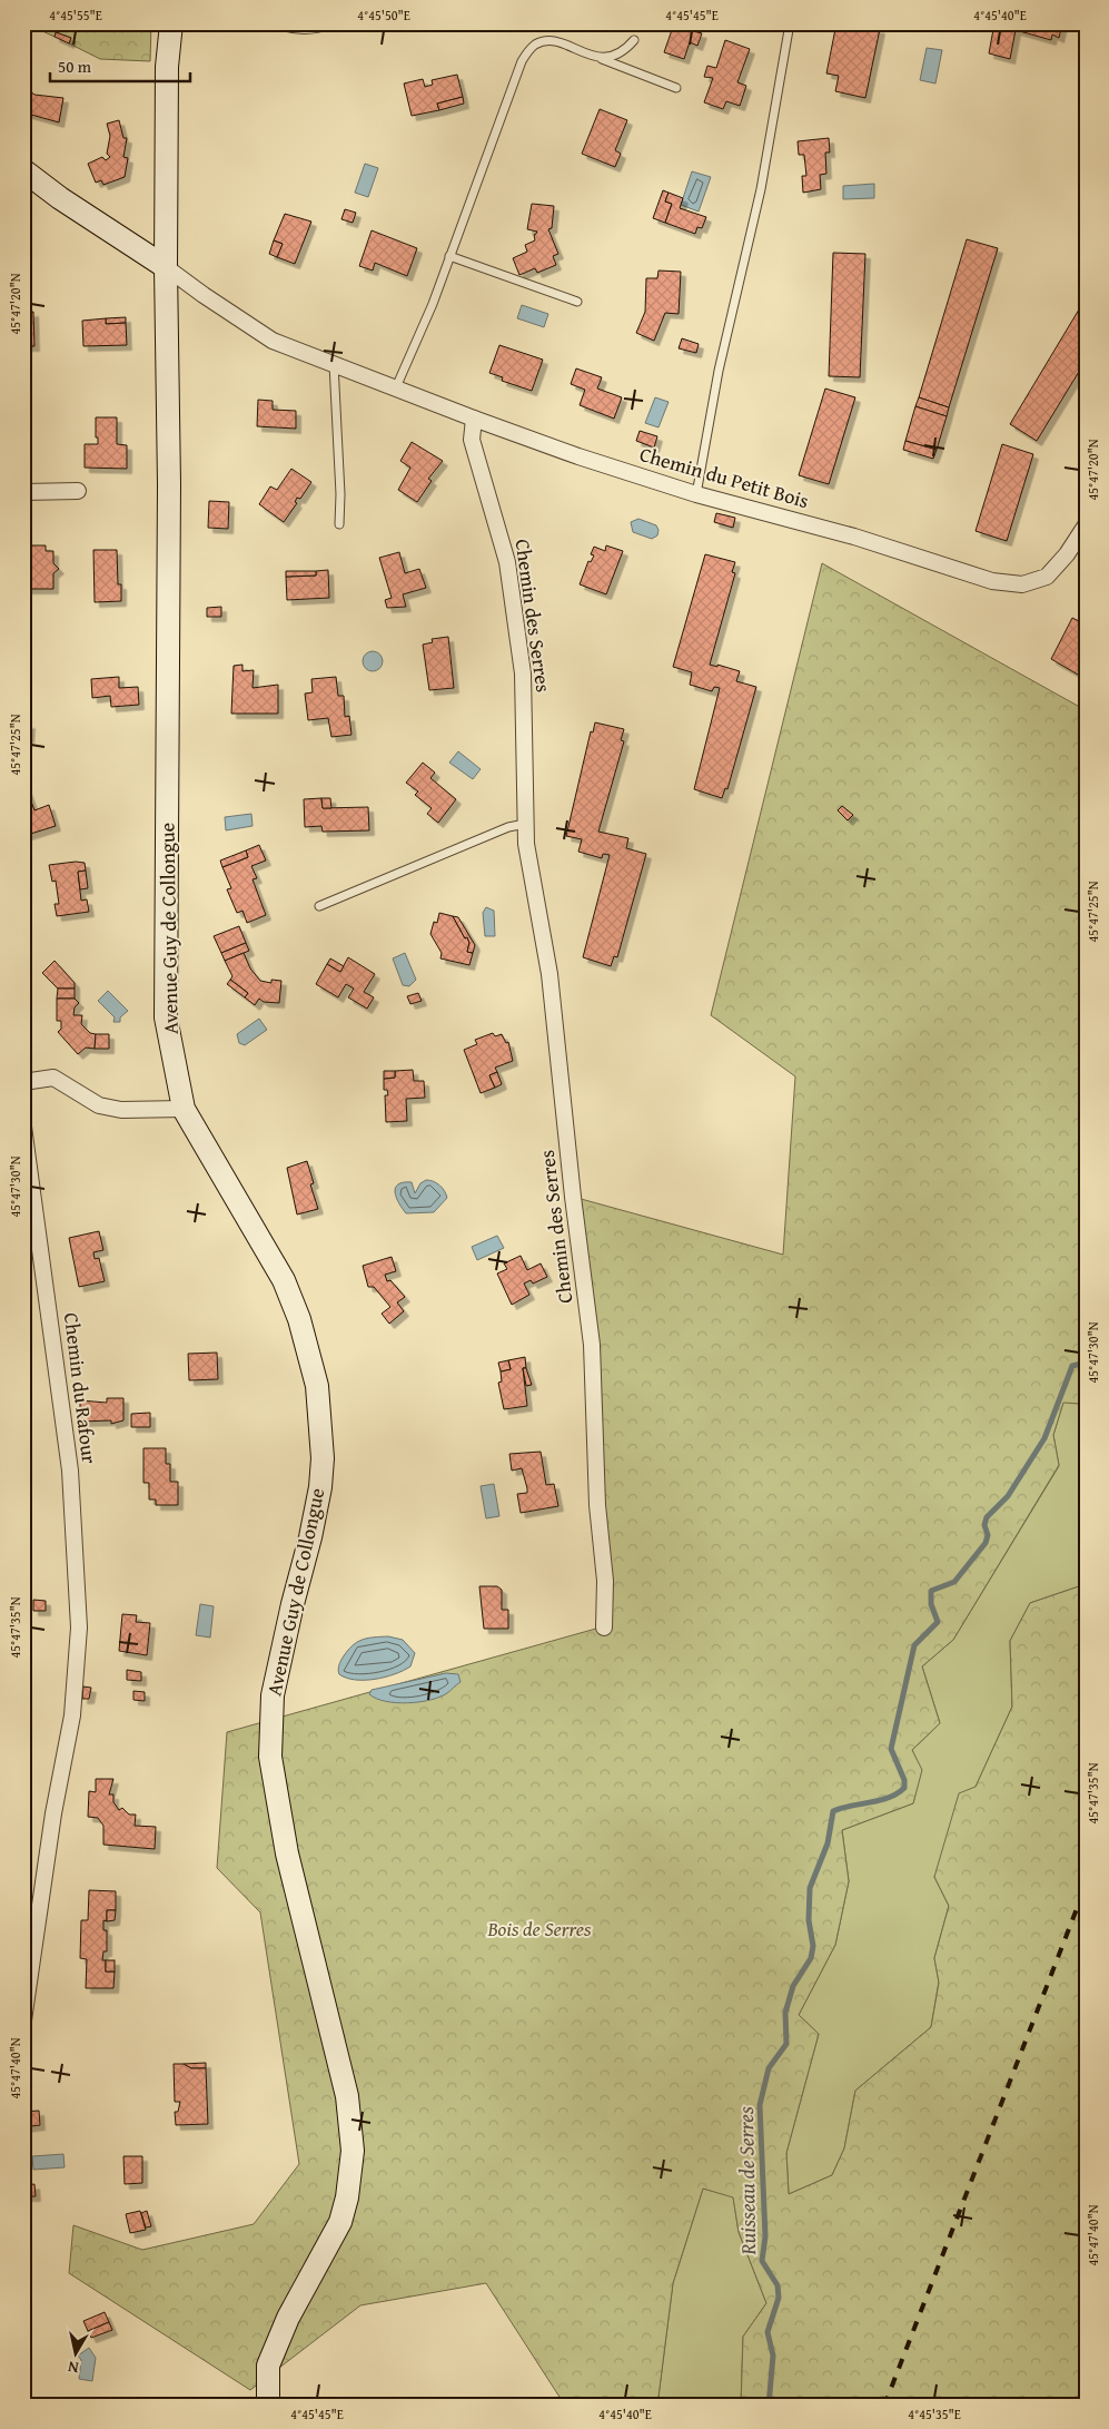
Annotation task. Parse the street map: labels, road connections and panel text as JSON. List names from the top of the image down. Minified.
{"streets":{"main road":["Avenue Guy de Collongue"],"street":["Chemin du Petit Bois","Chemin des Serres","Chemin du Rafour"]},"crossings":[["Chemin du Petit Bois","Chemin des Serres"],["Chemin du Petit Bois","Avenue Guy de Collongue"]],"water":["Ruisseau de Serres"],"parks":["Bois de Serres"],"scale_bar":"50 m","north":"bottom","coordinates":["4°45'55\"E","4°45'50\"E","4°45'45\"E","4°45'40\"E","45°47'20\"N","45°47'25\"N","45°47'30\"N","45°47'35\"N","45°47'40\"N","4°45'35\"E"]}
